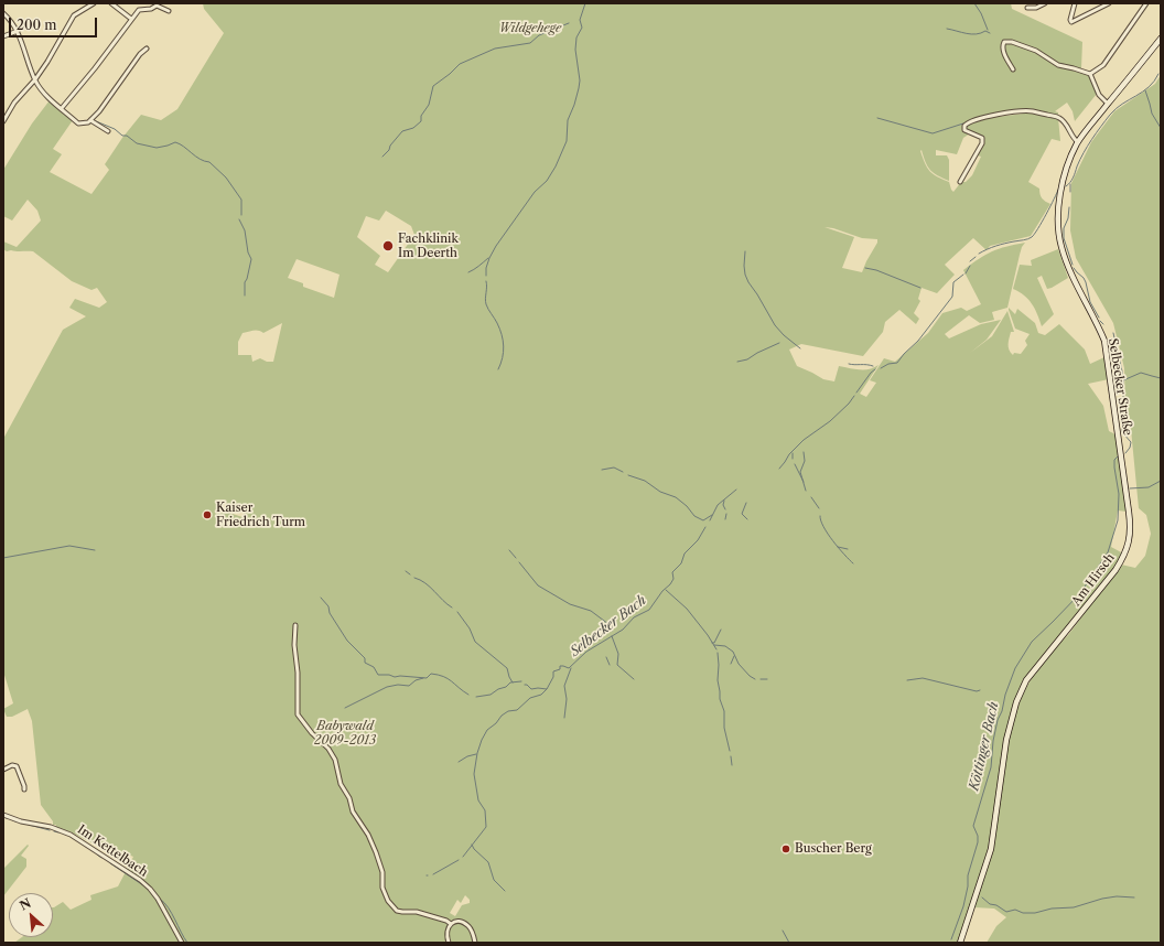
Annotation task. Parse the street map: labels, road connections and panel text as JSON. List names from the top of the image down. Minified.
{"streets":{"main road":["Selbecker Straße","Am Hirsch"],"street":["Im Kettelbach"]},"crossings":[["Selbecker Straße","Am Hirsch"]],"water":["Selbecker Bach","Köttinger Bach"],"parks":["Wildgehege","Babywald 2009-2013"],"places":["Fachklinik Im Deerth","Kaiser Friedrich Turm","Buscher Berg"],"scale_bar":"200 m","north":"top left"}
